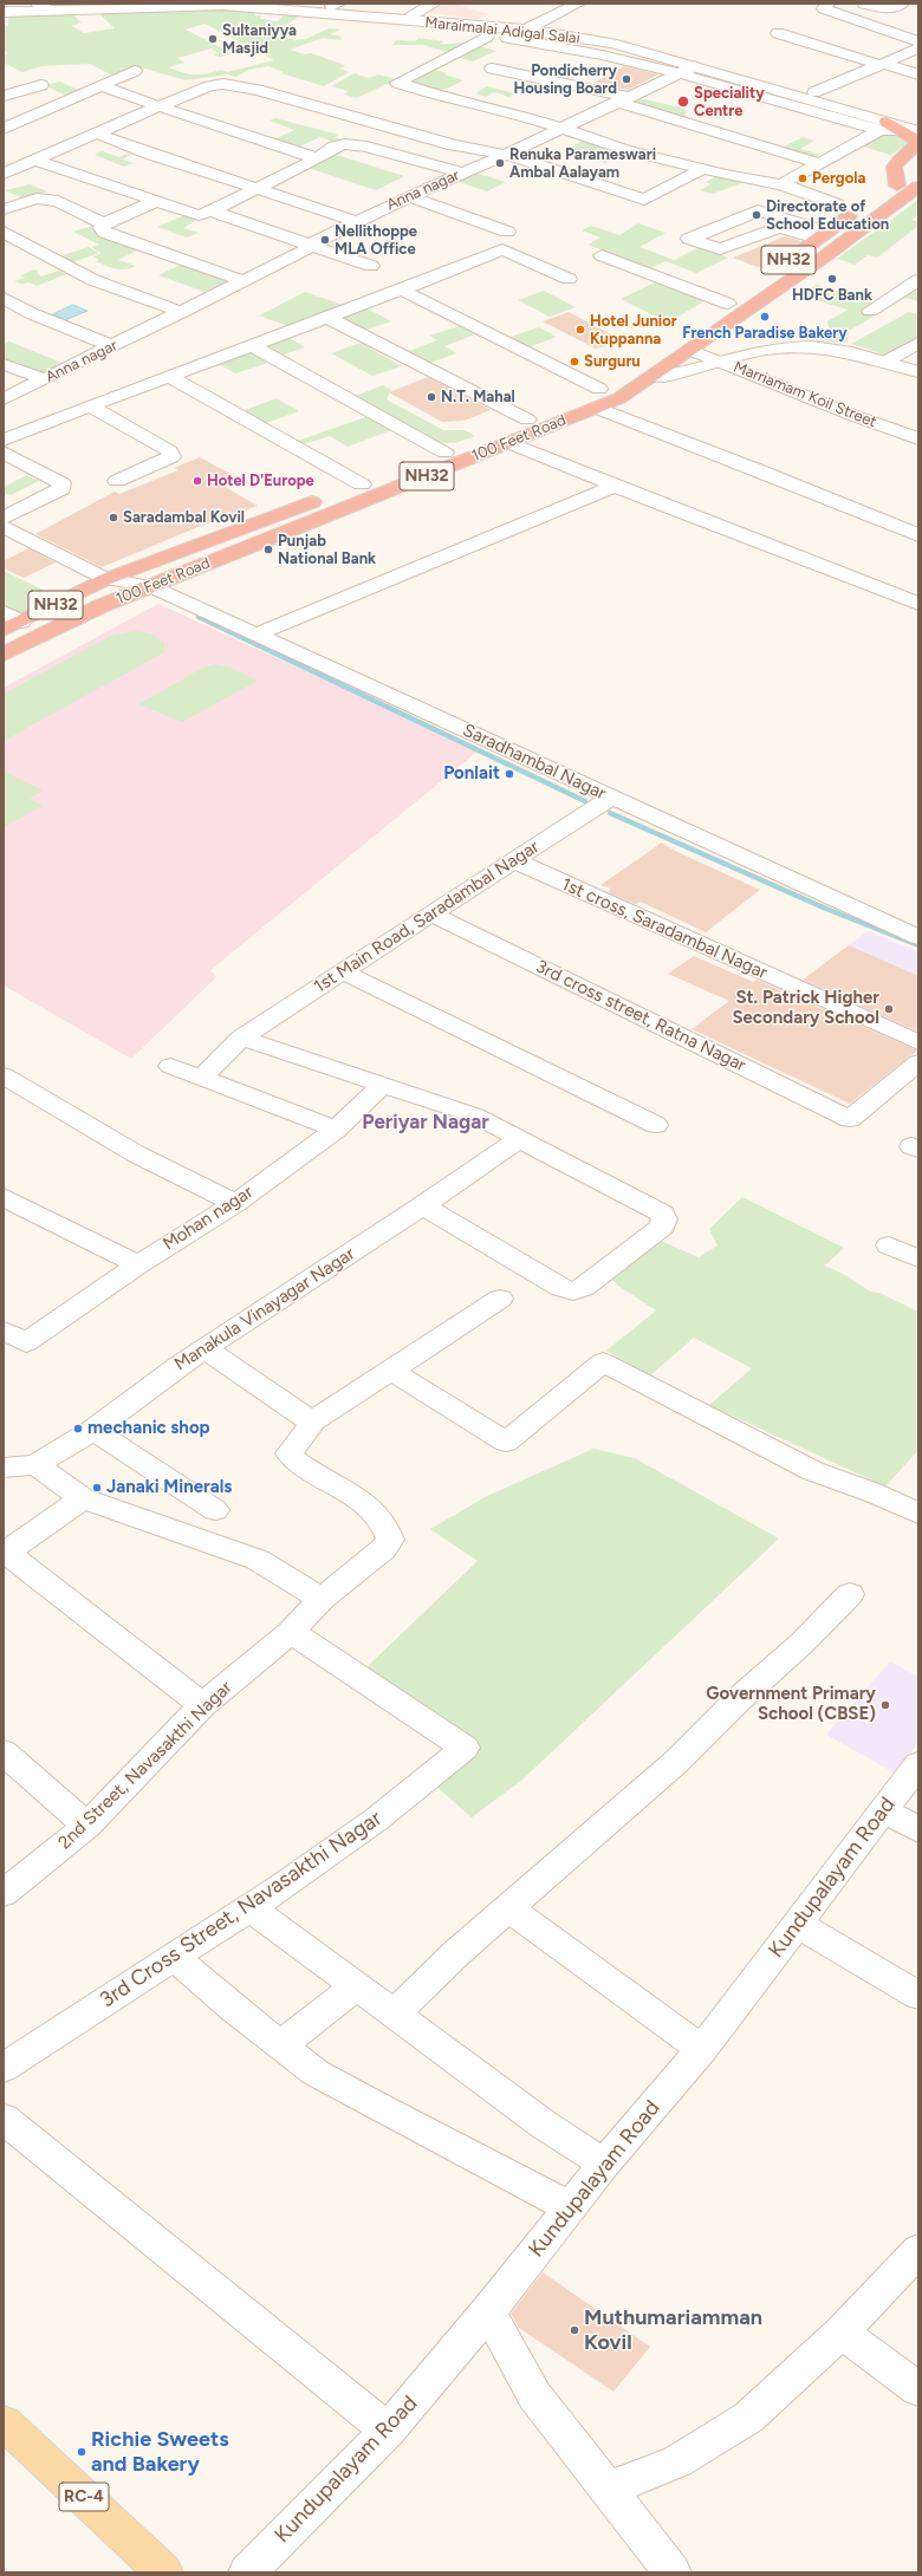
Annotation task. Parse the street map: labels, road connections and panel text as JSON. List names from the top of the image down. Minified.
{"streets":{"highway":["NH32","100 Feet Road"],"main road":["RC-4"],"street":["Maraimalai Adigal Salai","Anna nagar","Marriamam Koil Street","Saradhambal Nagar","1st Main Road, Saradambal Nagar","1st cross, Saradambal Nagar","3rd cross street, Ratna Nagar","Mohan nagar","Manakula Vinayagar Nagar","2nd Street, Navasakthi Nagar","Kundupalayam Road","3rd Cross Street, Navasakthi Nagar"]},"crossings":[["Maraimalai Adigal Salai","Anna nagar"],["Marriamam Koil Street","100 Feet Road"],["100 Feet Road","Saradhambal Nagar"],["Saradhambal Nagar","1st Main Road, Saradambal Nagar"],["1st Main Road, Saradambal Nagar","1st cross, Saradambal Nagar"],["1st Main Road, Saradambal Nagar","3rd cross street, Ratna Nagar"],["2nd Street, Navasakthi Nagar","3rd Cross Street, Navasakthi Nagar"]],"districts":["Periyar Nagar"],"places":["Sultaniyya Masjid","Pondicherry Housing Board","Speciality Centre","Renuka Parameswari Ambal Aalayam","Pergola","Directorate of School Education","Nellithoppe MLA Office","HDFC Bank","French Paradise Bakery","Hotel Junior Kuppanna","Surguru","N.T. Mahal","Hotel D'Europe","Saradambal Kovil","Punjab National Bank","Ponlait","St. Patrick Higher Secondary School","mechanic shop","Janaki Minerals","Government Primary School (CBSE)","Muthumariamman Kovil","Richie Sweets and Bakery"]}
